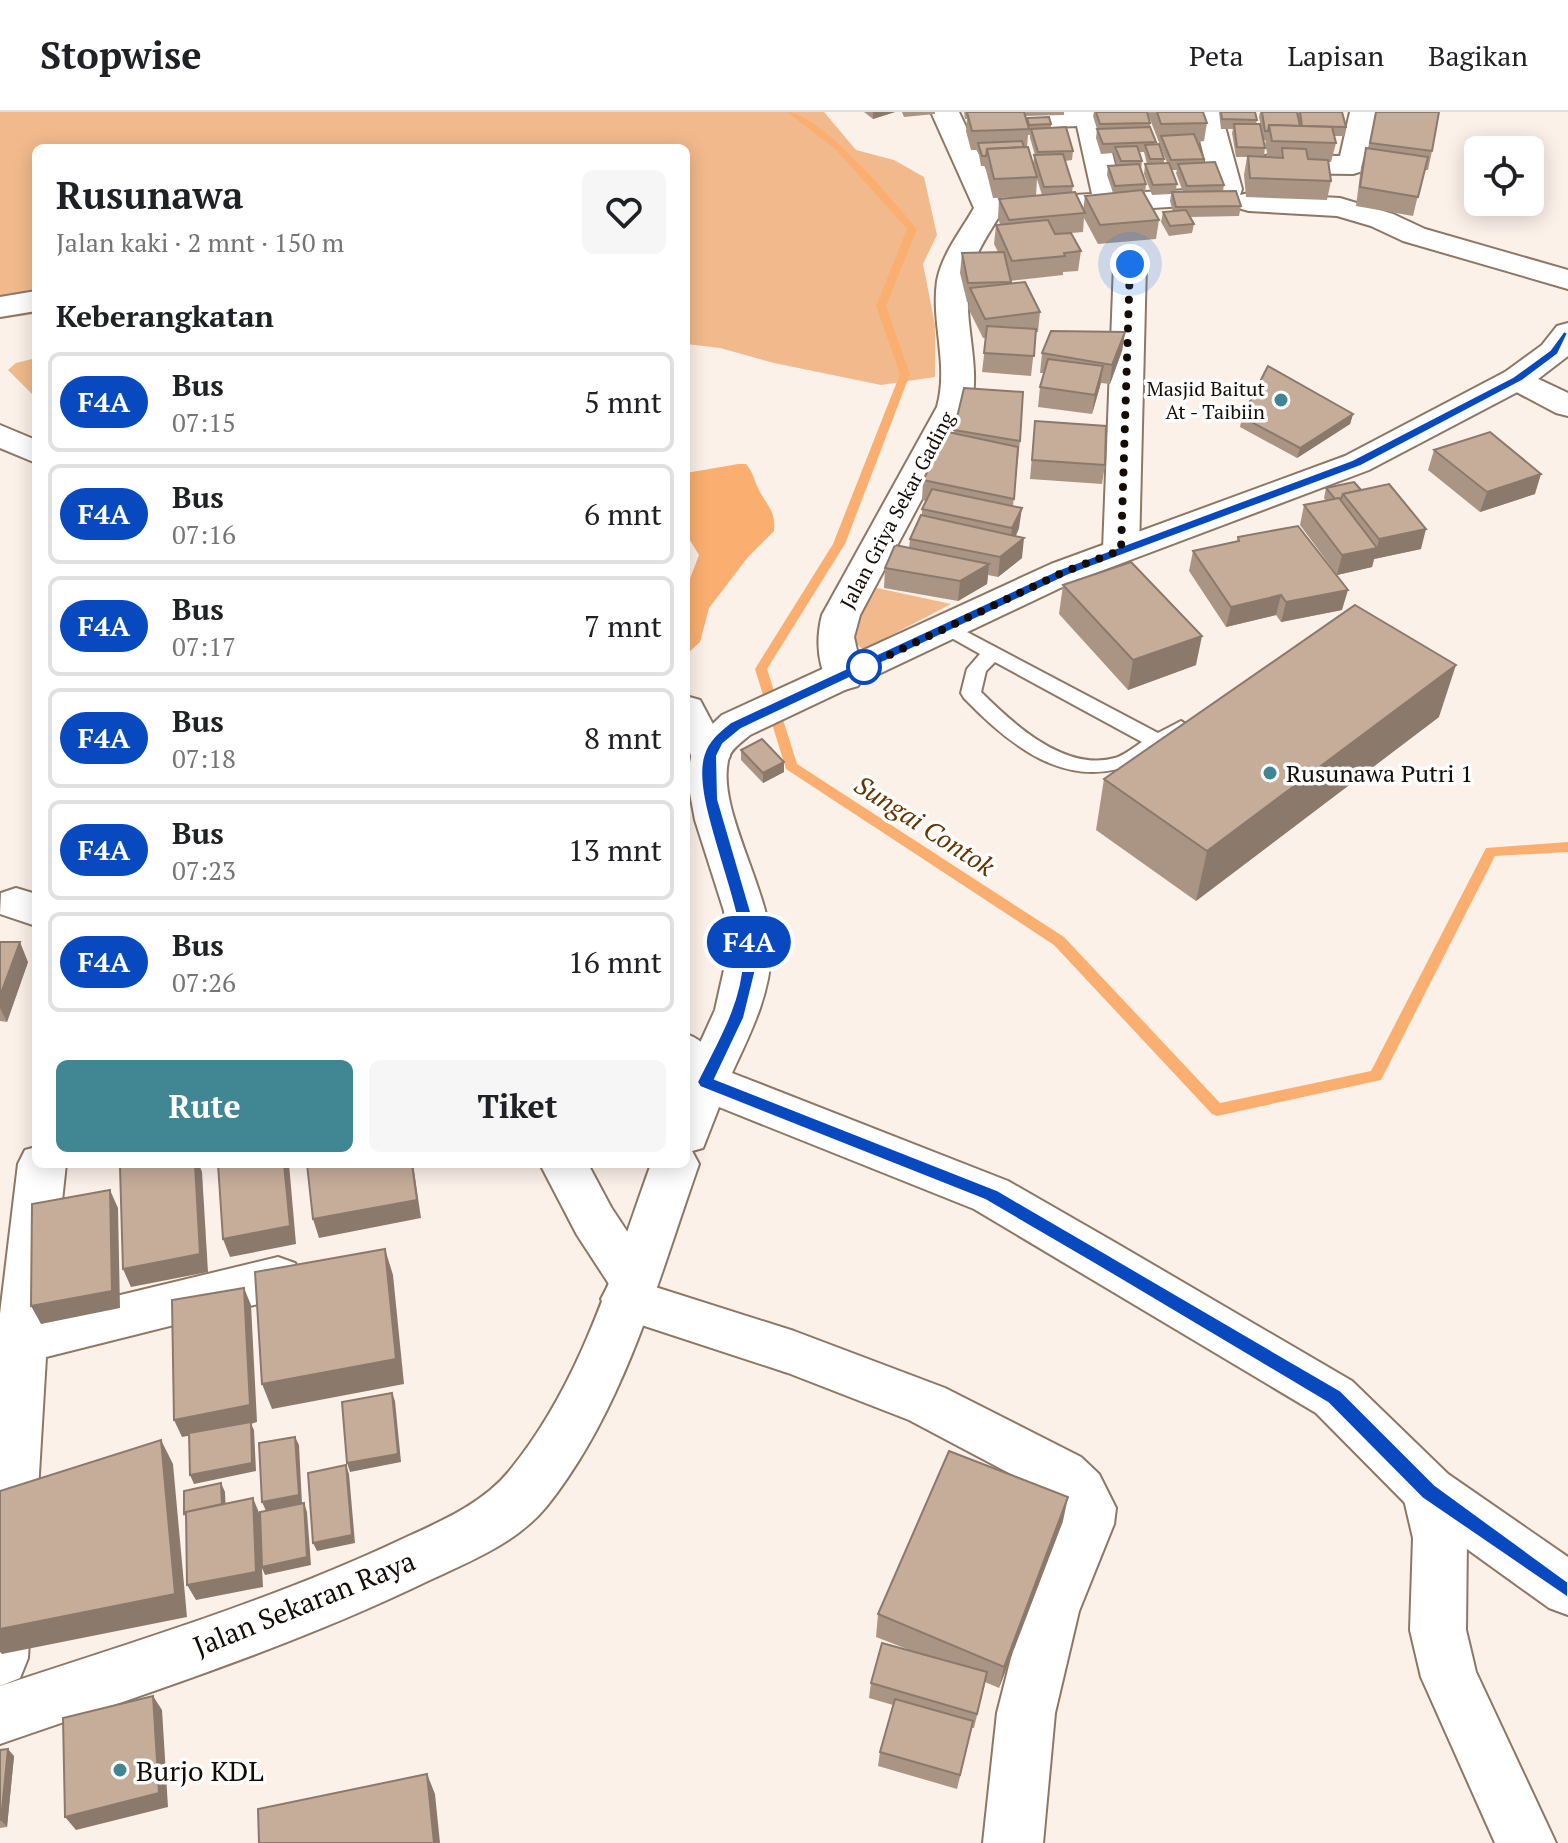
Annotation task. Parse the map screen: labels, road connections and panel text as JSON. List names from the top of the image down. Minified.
{"streets":{"street":["Jalan Griya Sekar Gading","Jalan Sekaran Raya"]},"water":["Sungai Contok"],"places":["Masjid Baitut At - Taibiin","Rusunawa Putri 1","Burjo KDL"],"lines":["bus line F4A"],"page":{"header":"Stopwise","nav":["Peta","Lapisan","Bagikan"],"on_map":"F4A","heading":[["Rusunawa","Jalan kaki · 2 mnt · 150 m"],"Keberangkatan"],"list":[{"mark":"F4A","name":"Bus","note":"07:15","value":"5 mnt"},{"mark":"F4A","name":"Bus","note":"07:16","value":"6 mnt"},{"mark":"F4A","name":"Bus","note":"07:17","value":"7 mnt"},{"mark":"F4A","name":"Bus","note":"07:18","value":"8 mnt"},{"mark":"F4A","name":"Bus","note":"07:23","value":"13 mnt"},{"mark":"F4A","name":"Bus","note":"07:26","value":"16 mnt"}],"buttons":["Rute","Tiket"]}}
